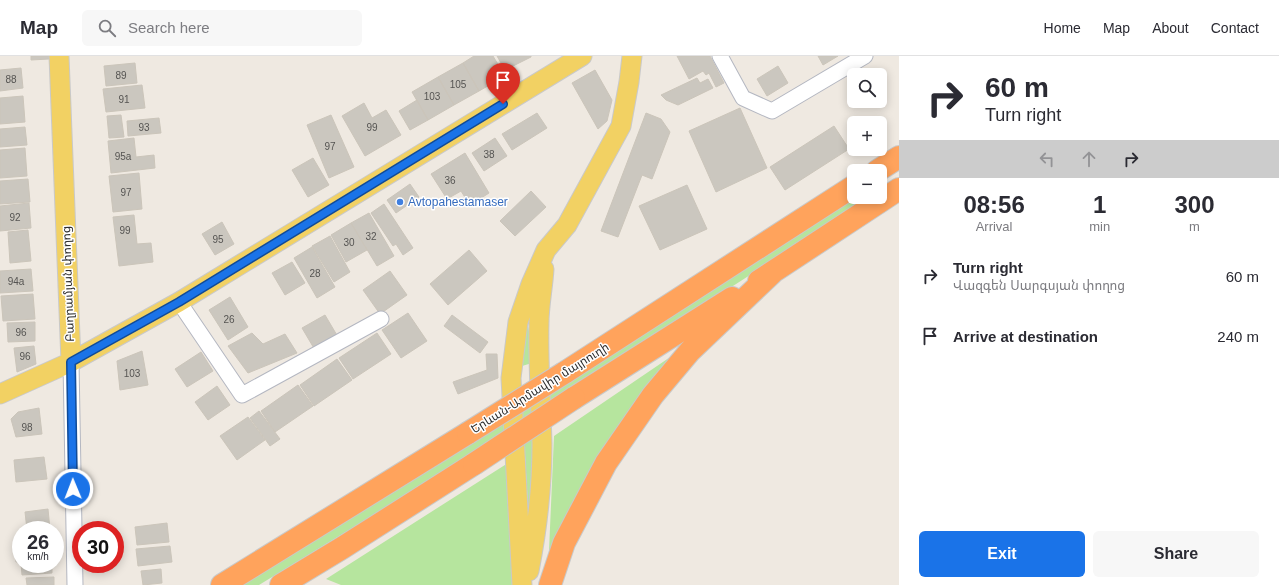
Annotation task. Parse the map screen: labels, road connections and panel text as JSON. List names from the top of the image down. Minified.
{"streets":{"highway":["Երևան-Արմավիր մայրուղի"],"main road":["Բաղրամյան փողոց"]},"places":["Avtopahestamaser"],"house_numbers":["89","88","105","103","91","93","99","97","38","95а","36","97","92","99","32","95","30","28","94а","26","96","96","103","98"],"page":{"header":"Map","search":"Search here","nav":["Home","Map","About","Contact"],"turn":["60 m","Turn right"],"map_buttons":["+","−"],"eta":["08:56","Arrival","1","min","300","m"],"list":[{"name":"Turn right","note":"Վազգեն Սարգսյան փողոց","value":"60 m"},{"name":"Arrive at destination","value":"240 m"}],"speed":"26 km/h","limit":"30","buttons":["Exit","Share"]}}
